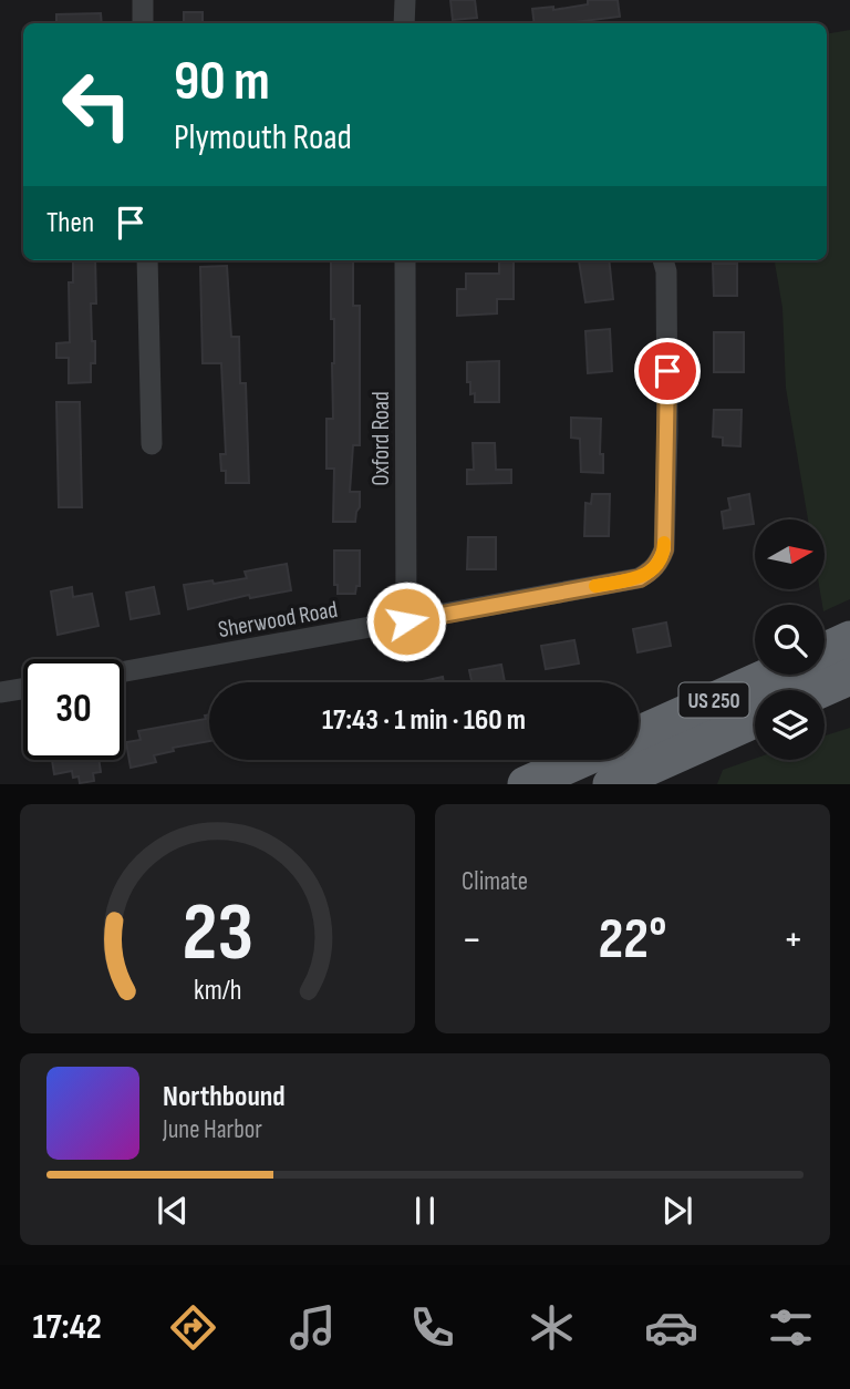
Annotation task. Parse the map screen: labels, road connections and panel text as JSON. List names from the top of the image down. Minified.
{"streets":{"highway":["US 250"],"street":["Oxford Road","Sherwood Road"]},"crossings":[["Oxford Road","Sherwood Road"]],"north":"right","page":{"turn":["90 m","Plymouth Road"],"then":"Then","limit":"30","trip":"17:43 · 1 min · 160 m","tile":"Climate","heat":["−","22°","+"],"song":["Northbound","June Harbor"],"tabs":"17:42","gauge":["23","km/h"]}}
